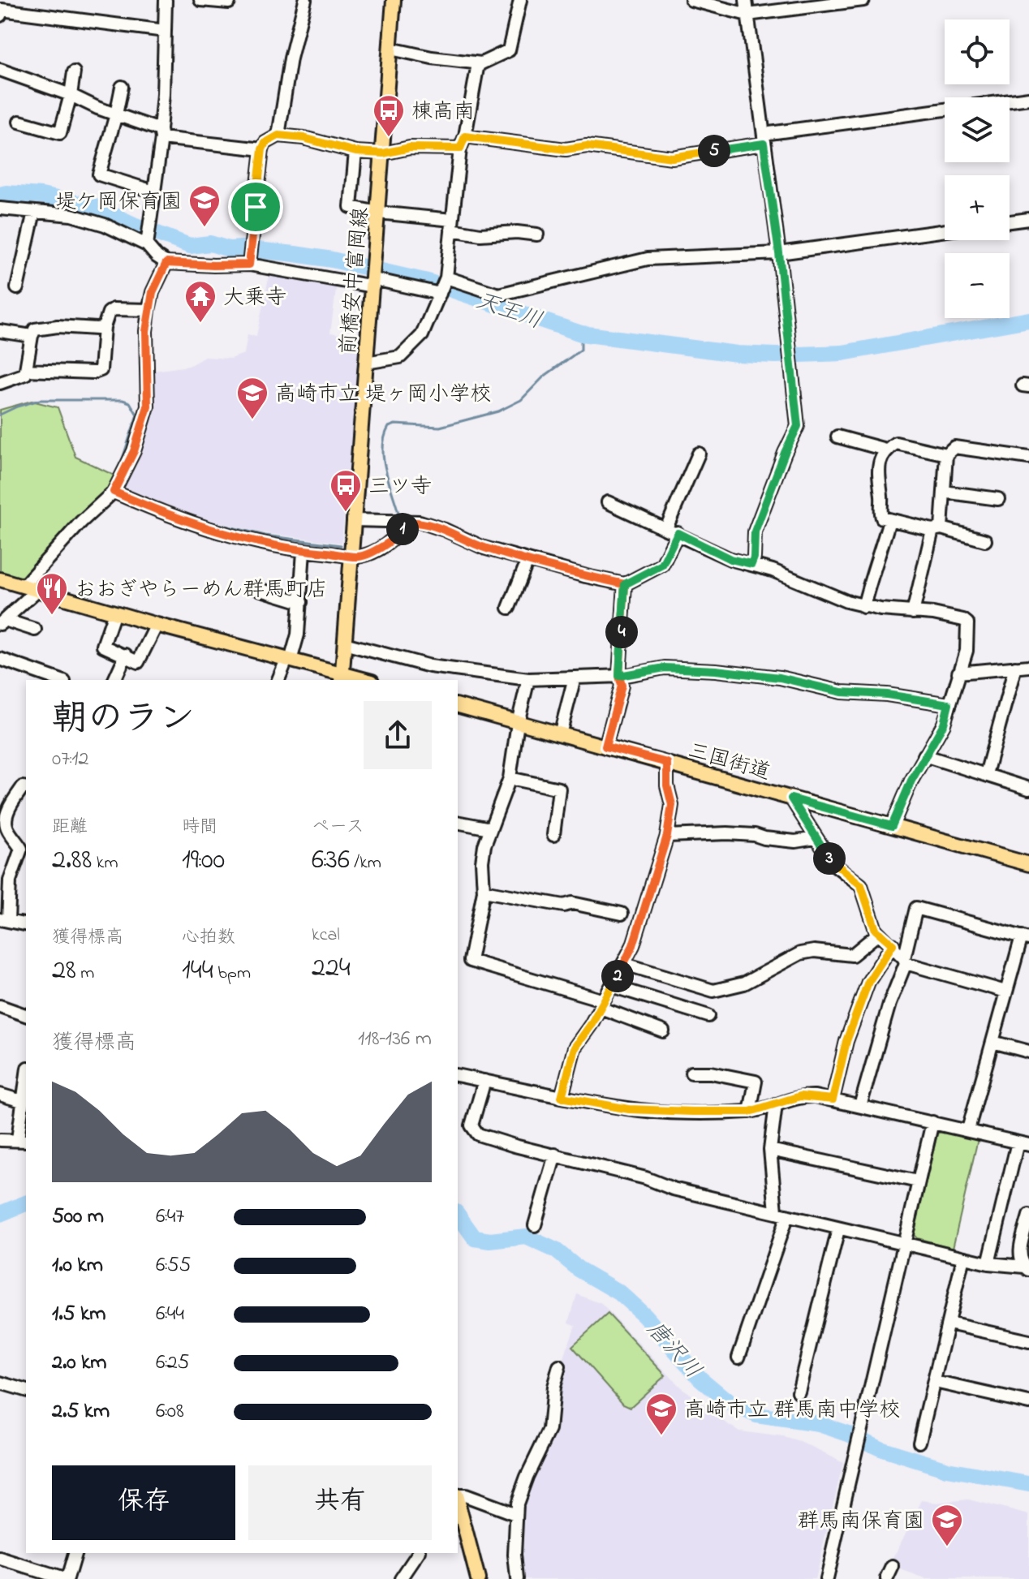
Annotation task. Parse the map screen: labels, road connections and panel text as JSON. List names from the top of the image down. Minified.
{"streets":{"main road":["前橋安中富岡線","三国街道"]},"water":["天王川","唐沢川"],"places":{"bus stop":["棟高南","三ツ寺"],"school or university":["堤ケ岡保育園","高崎市立 堤ヶ岡小学校","高崎市立 群馬南中学校","群馬南保育園"],"temple":["大乗寺"],"restaurant":["おおぎやらーめん群馬町店"]},"page":{"map_buttons":["+","−"],"pins":["5","1","4","3","2"],"heading":["朝のラン","07:12"],"stats":[["距離","2.88 km"],["時間","19:00"],["ペース","6:36 /km"],["獲得標高","28 m"],["心拍数","144 bpm"],["kcal","224"]],"chart":["獲得標高","118–136 m"],"list":[{"name":"500 m","note":"6:47"},{"name":"1.0 km","note":"6:55"},{"name":"1.5 km","note":"6:44"},{"name":"2.0 km","note":"6:25"},{"name":"2.5 km","note":"6:08"}],"buttons":["保存","共有"]}}
